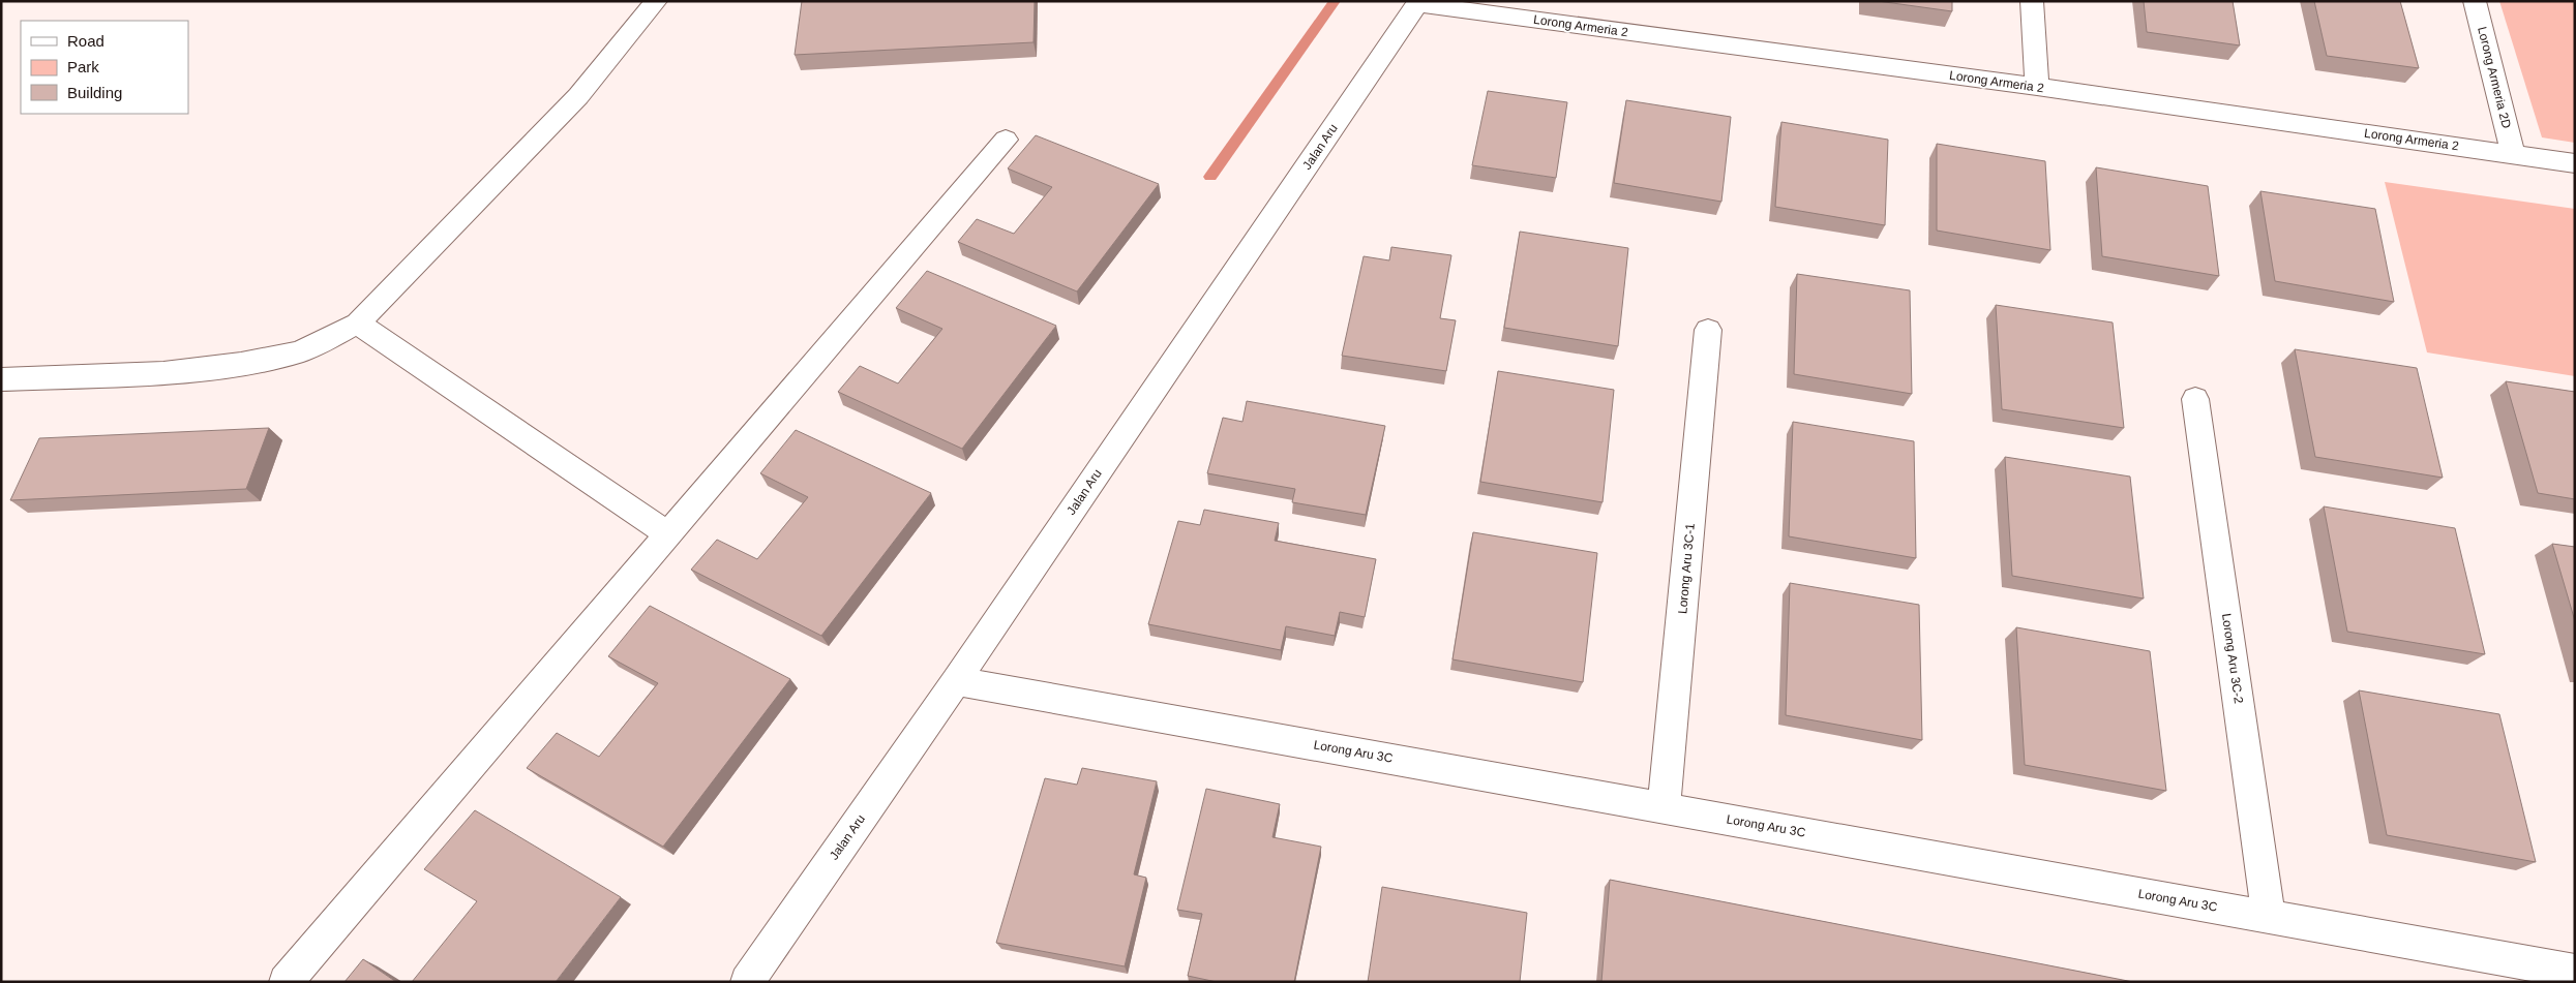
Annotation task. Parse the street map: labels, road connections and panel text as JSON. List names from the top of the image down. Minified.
{"streets":{"street":["Lorong Armeria 2","Lorong Armeria 2D","Jalan Aru","Lorong Aru 3C-1","Lorong Aru 3C-2","Lorong Aru 3C"]},"crossings":[["Lorong Armeria 2","Lorong Armeria 2D"],["Lorong Armeria 2","Jalan Aru"],["Jalan Aru","Lorong Aru 3C"],["Lorong Aru 3C-1","Lorong Aru 3C"],["Lorong Aru 3C-2","Lorong Aru 3C"]],"legend":["Road","Park","Building"]}
